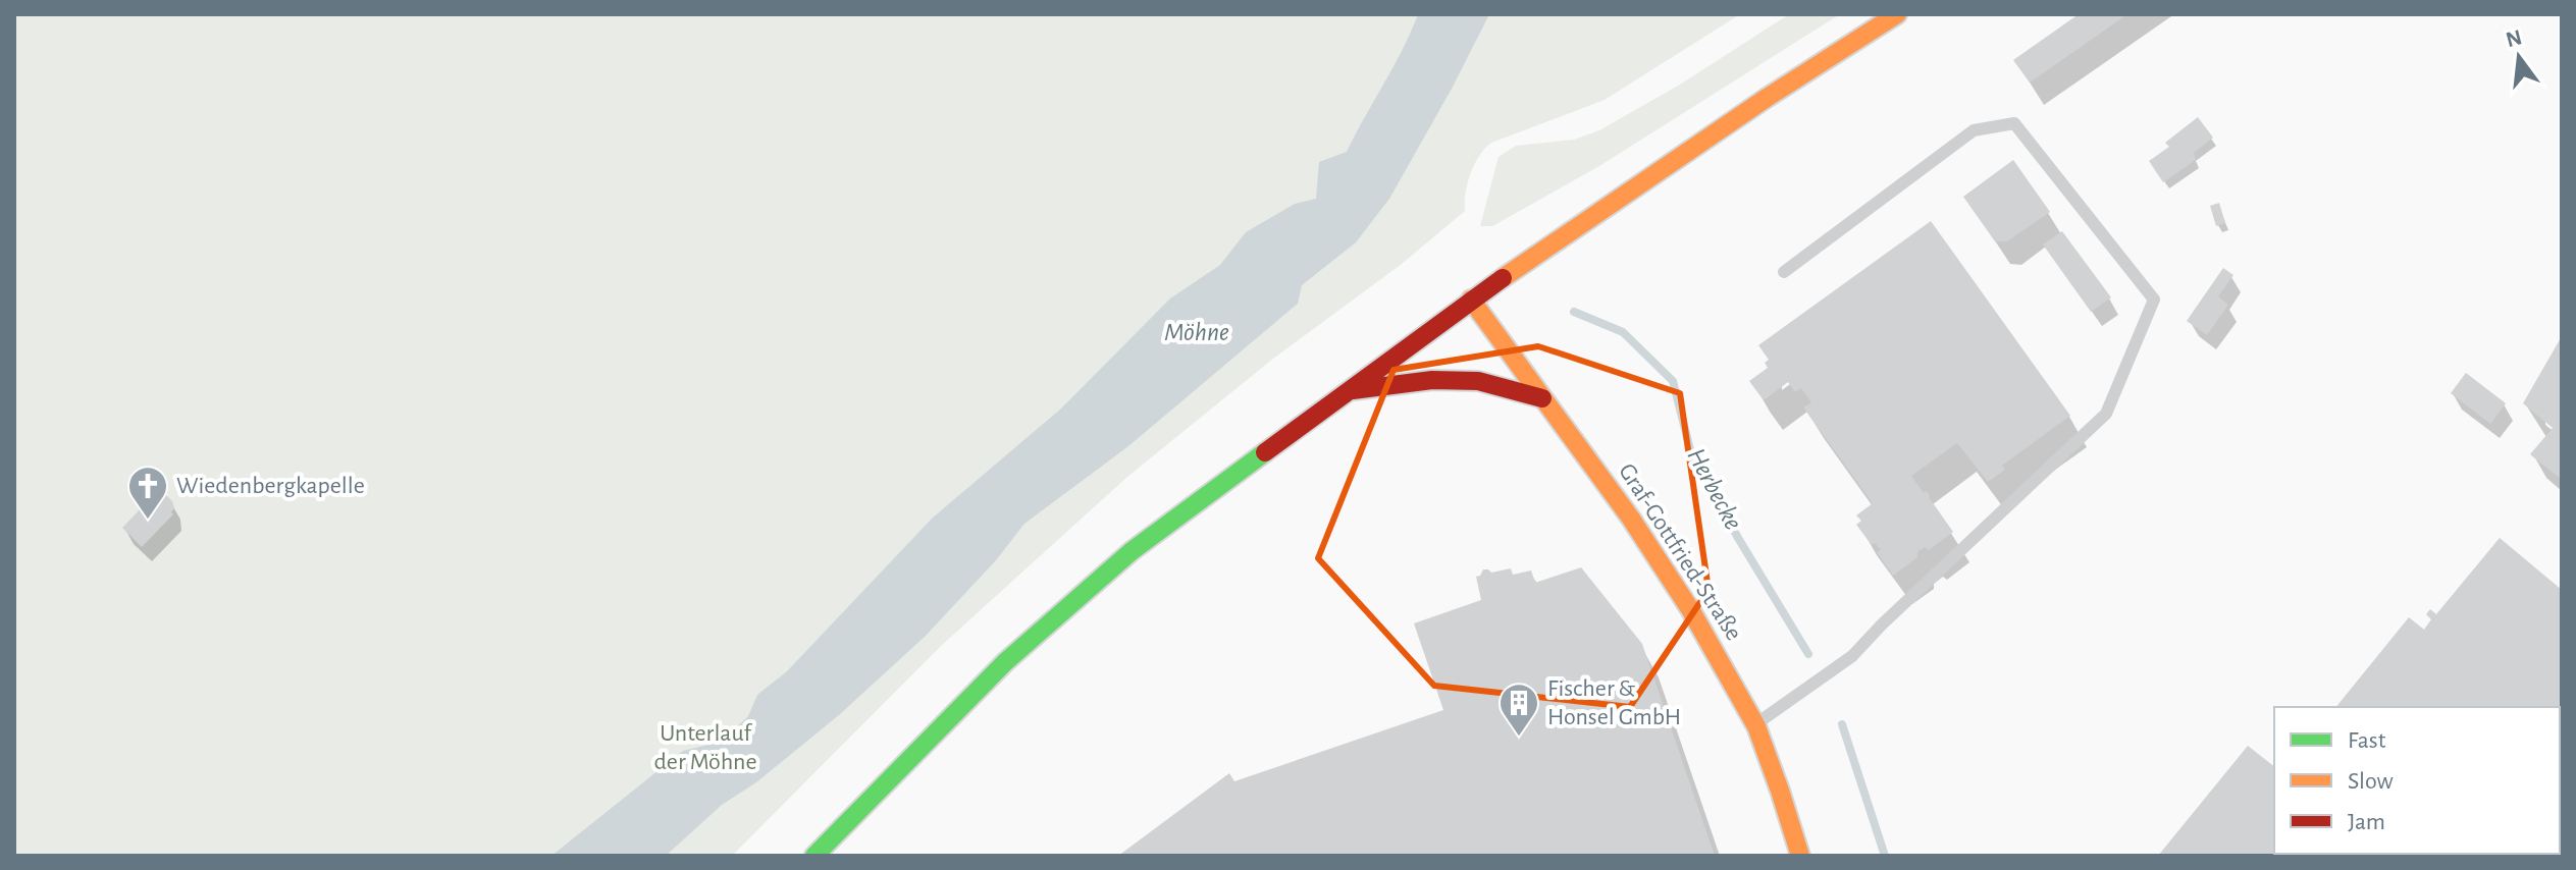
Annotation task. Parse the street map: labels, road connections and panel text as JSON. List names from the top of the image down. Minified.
{"streets":{"main road":["Graf-Gottfried-Straße"]},"water":["Möhne","Herbecke"],"parks":["Unterlauf der Möhne"],"places":{"church":["Wiedenbergkapelle"],"building":["Fischer & Honsel GmbH"]},"legend":["Fast","Slow","Jam"],"north":"top"}
